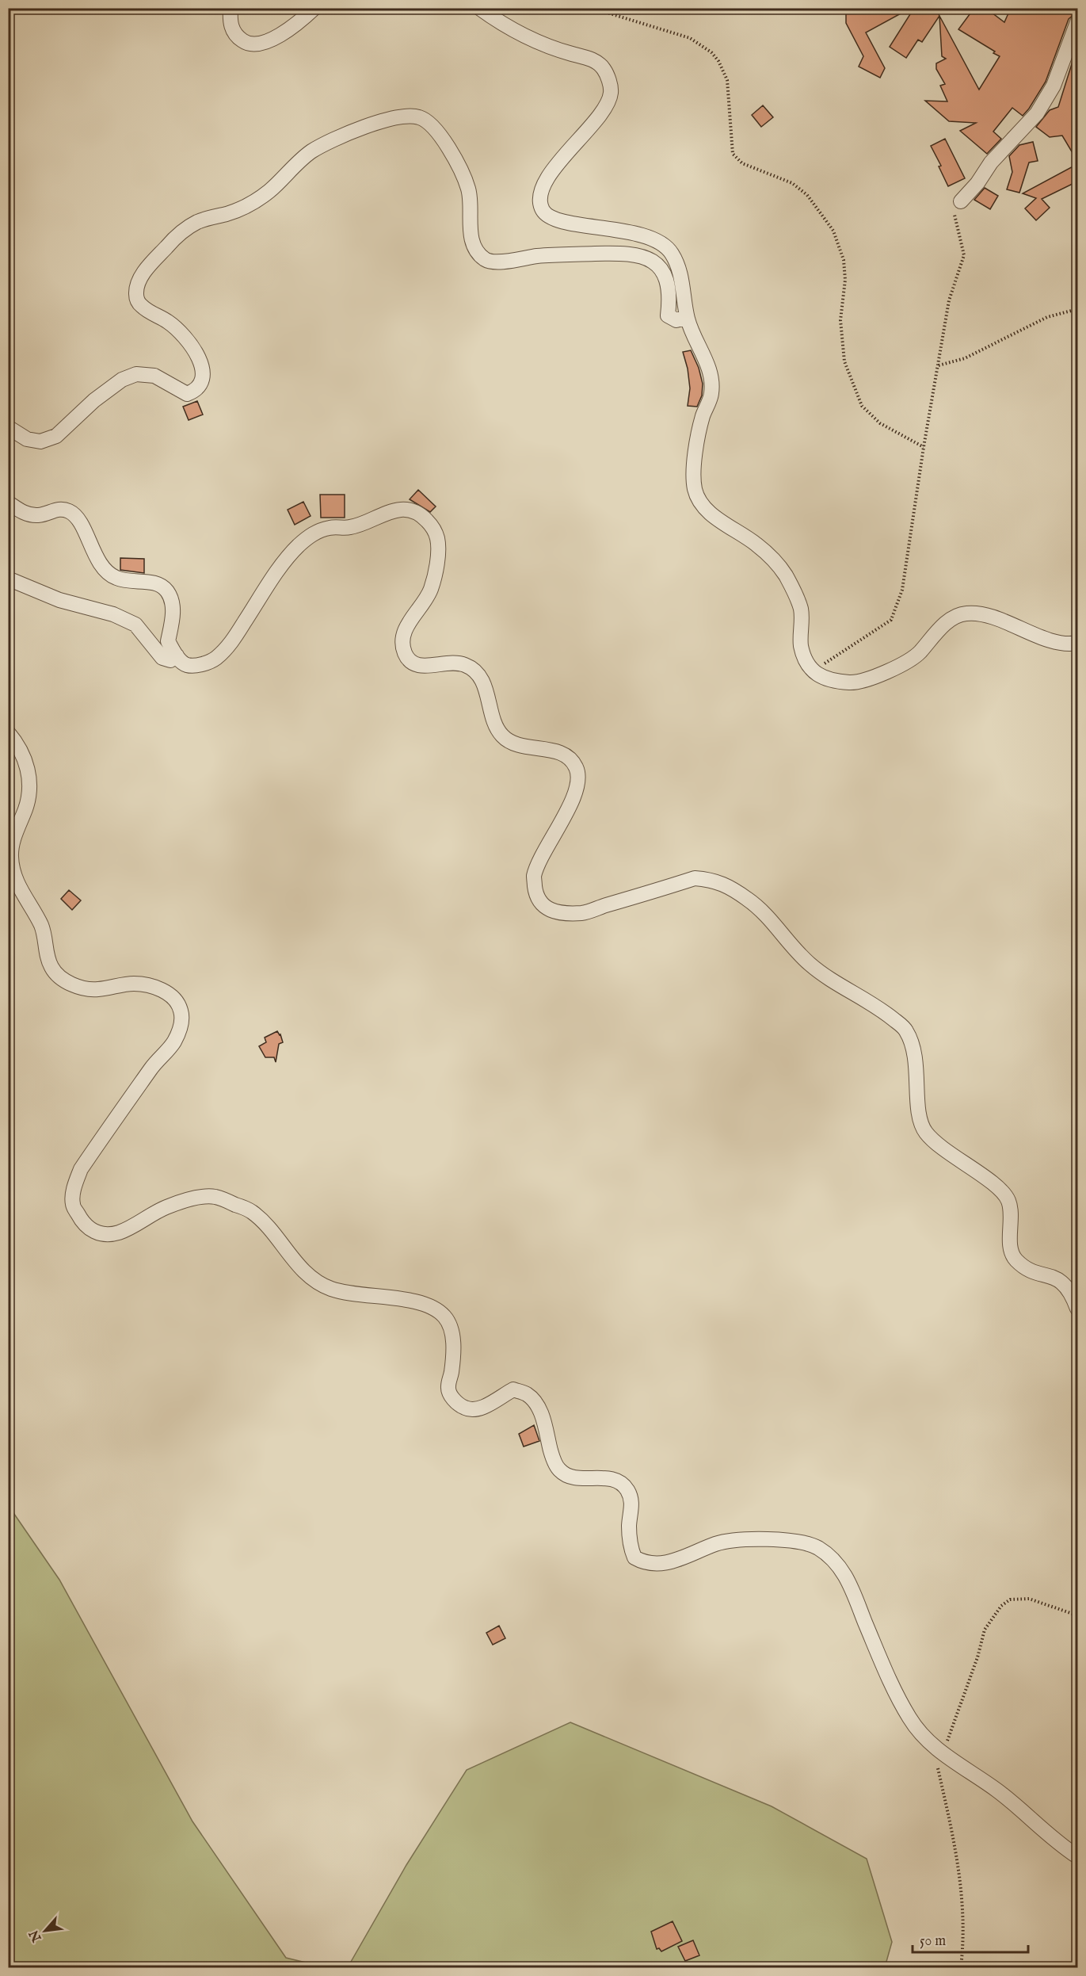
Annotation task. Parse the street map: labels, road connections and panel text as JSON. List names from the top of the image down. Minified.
{"scale_bar":"50 m","north":"bottom left"}
